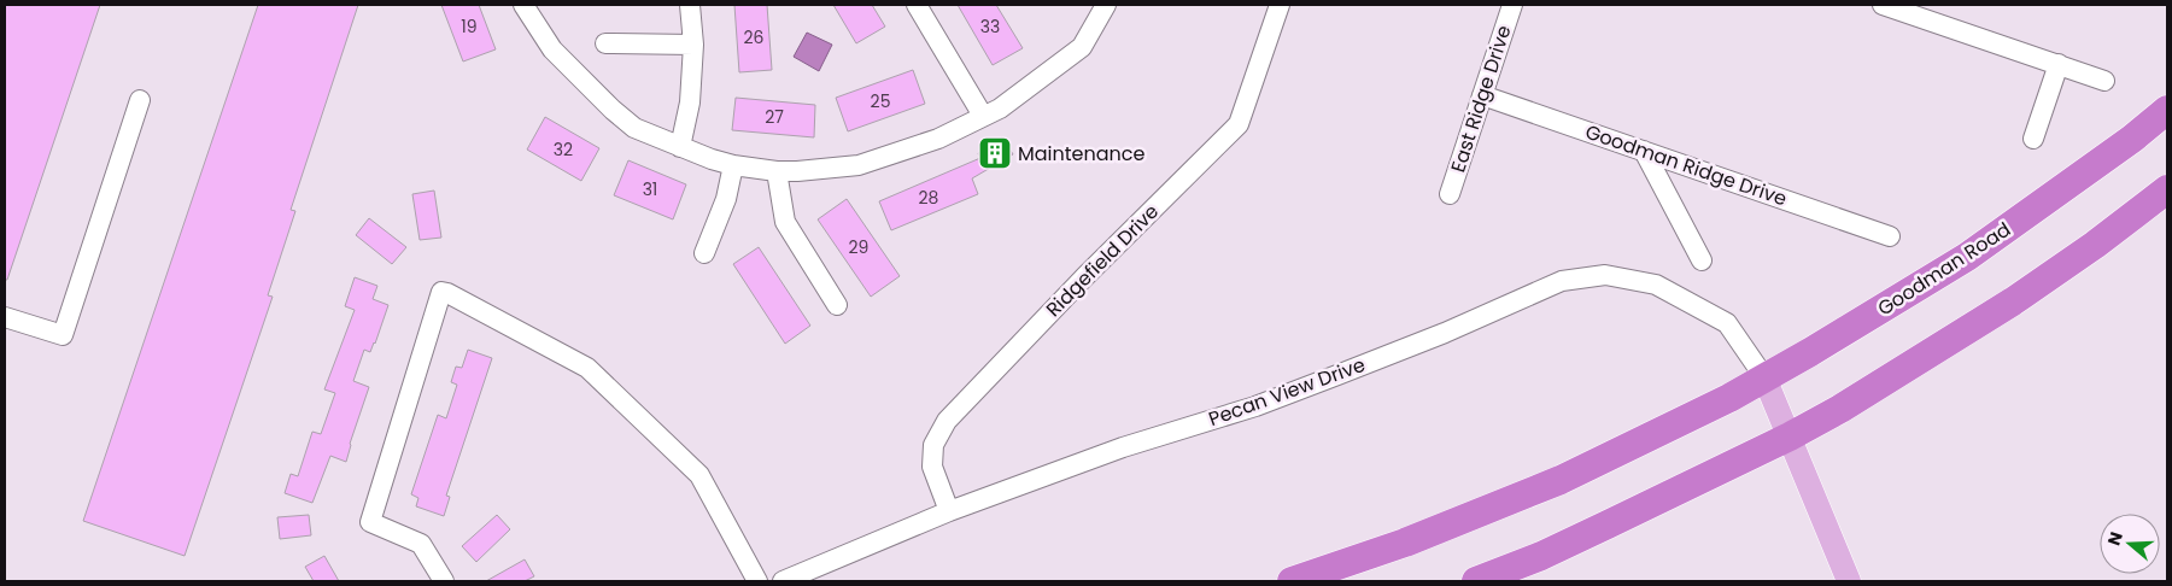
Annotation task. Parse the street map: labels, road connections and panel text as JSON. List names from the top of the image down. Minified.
{"streets":{"highway":["Goodman Road"],"street":["East Ridge Drive","Goodman Ridge Drive","Ridgefield Drive","Pecan View Drive"]},"crossings":[["East Ridge Drive","Goodman Ridge Drive"],["Ridgefield Drive","Pecan View Drive"],["Goodman Road","Pecan View Drive"]],"places":{"building":["Maintenance"]},"house_numbers":["19","33","26","25","27","32","31","28","29"],"north":"left"}
